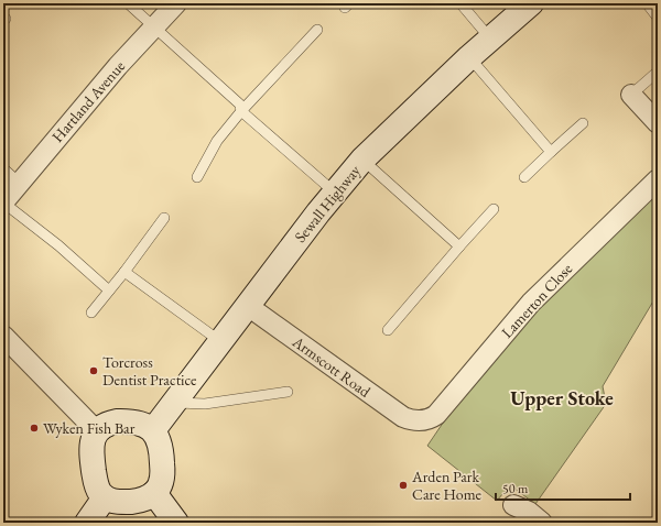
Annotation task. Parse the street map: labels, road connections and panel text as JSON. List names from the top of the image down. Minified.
{"streets":{"street":["Hartland Avenue","Sewall Highway","Lamerton Close","Armscott Road"]},"crossings":[["Sewall Highway","Armscott Road"],["Lamerton Close","Armscott Road"]],"districts":["Upper Stoke"],"places":["Torcross Dentist Practice","Wyken Fish Bar","Arden Park Care Home"],"scale_bar":"50 m"}
